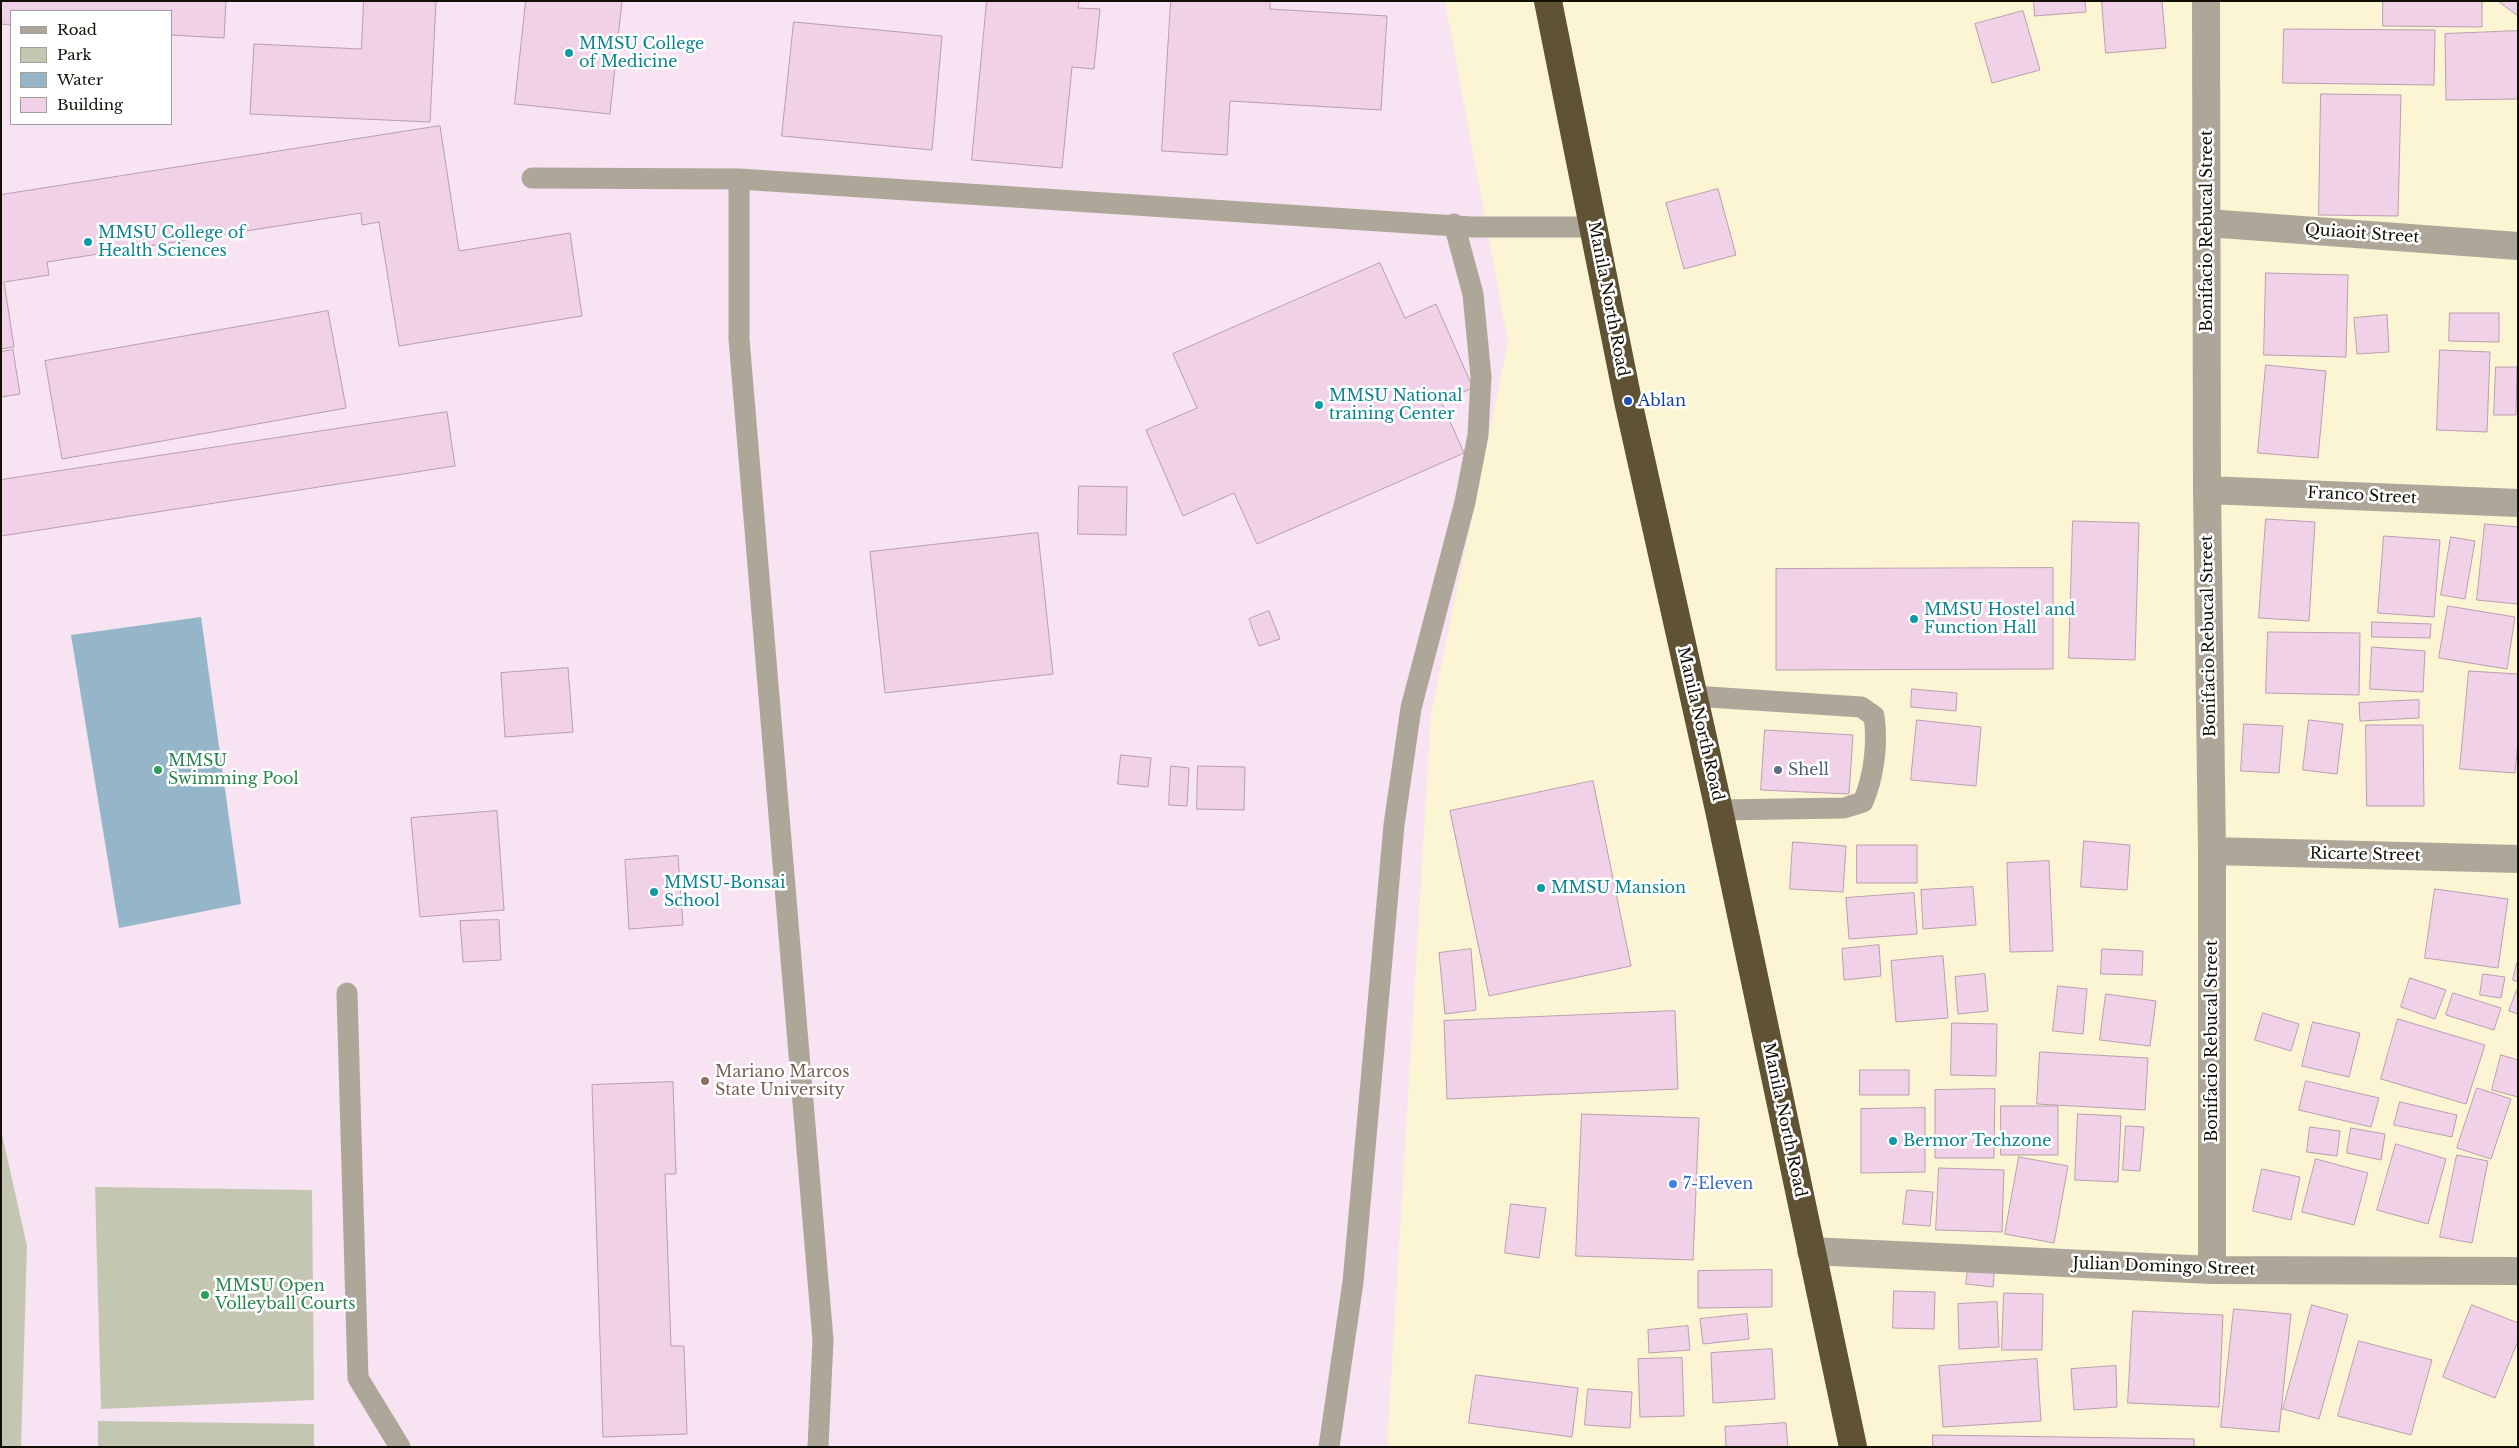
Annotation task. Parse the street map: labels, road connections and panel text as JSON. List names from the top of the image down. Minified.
{"streets":{"highway":["Manila North Road"],"street":["Bonifacio Rebucal Street","Quiaoit Street","Franco Street","Ricarte Street","Julian Domingo Street"]},"crossings":[["Bonifacio Rebucal Street","Quiaoit Street"],["Bonifacio Rebucal Street","Franco Street"],["Bonifacio Rebucal Street","Ricarte Street"],["Bonifacio Rebucal Street","Julian Domingo Street"],["Manila North Road","Julian Domingo Street"]],"places":["MMSU College of Medicine","MMSU College of Health Sciences","Ablan","MMSU National training Center","MMSU Hostel and Function Hall","MMSU Swimming Pool","Shell","MMSU Mansion","MMSU-Bonsai School","Mariano Marcos State University","Bermor Techzone","7-Eleven","MMSU Open Volleyball Courts"],"legend":["Road","Park","Water","Building"]}
